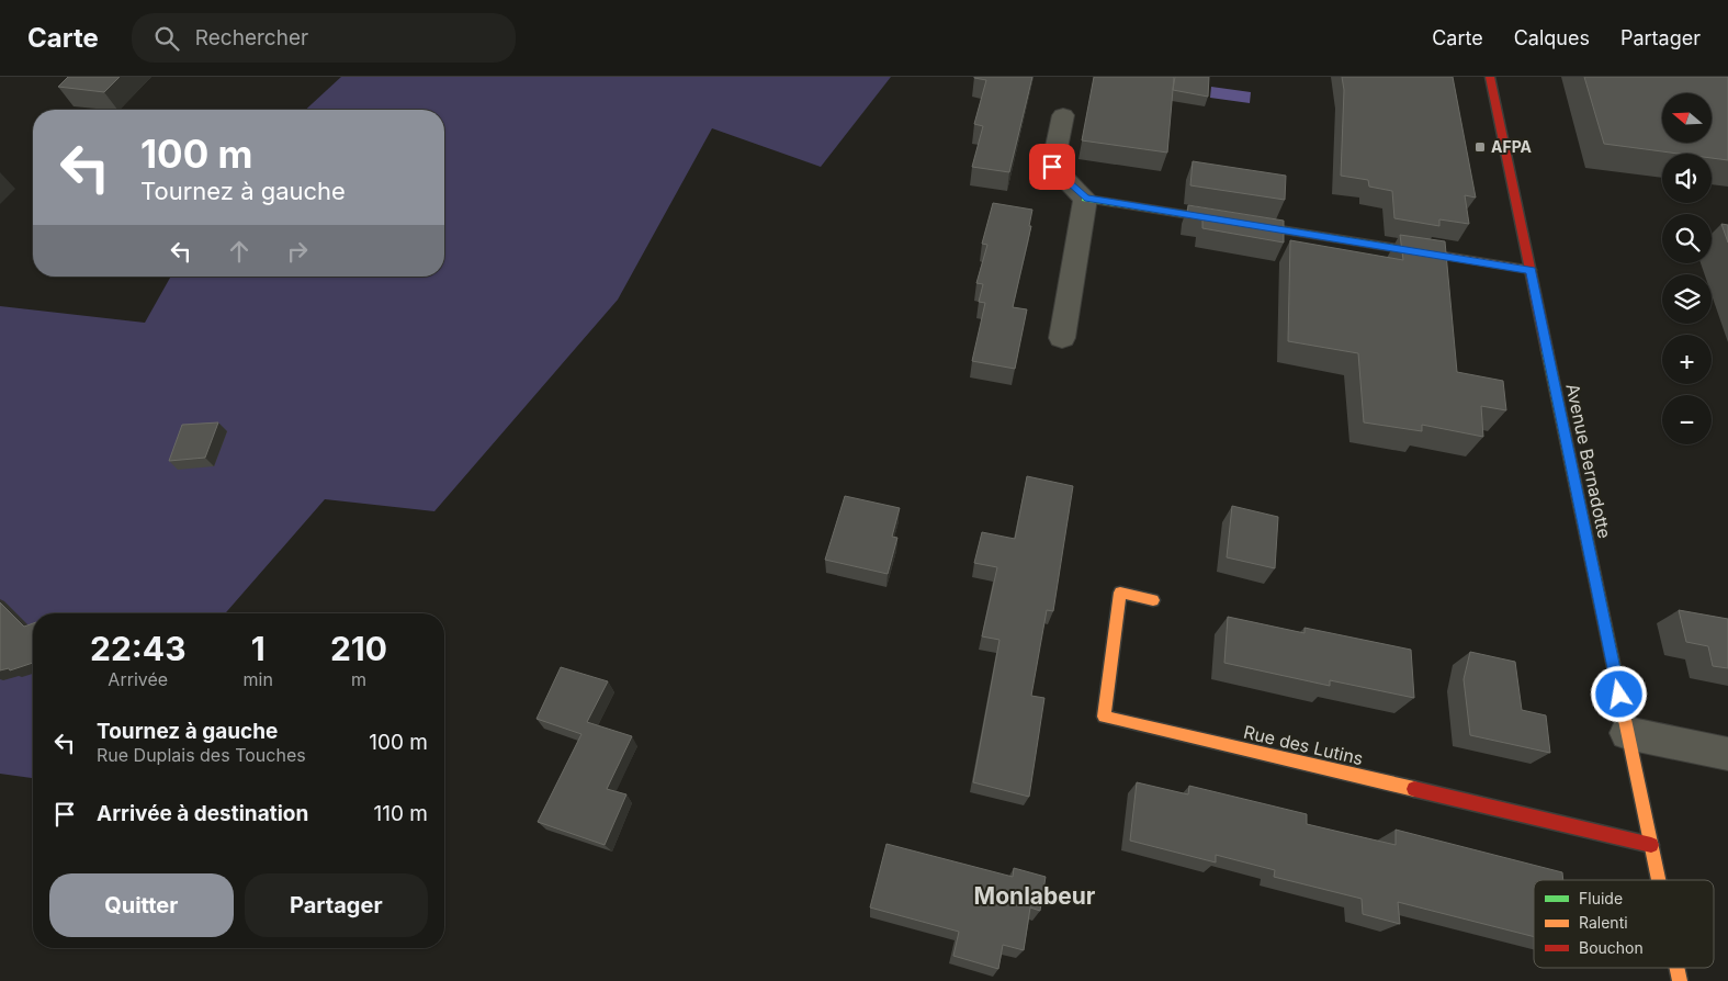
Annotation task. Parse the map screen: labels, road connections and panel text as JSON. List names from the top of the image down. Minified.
{"streets":{"street":["Avenue Bernadotte","Rue des Lutins"]},"crossings":[["Avenue Bernadotte","Rue des Lutins"]],"districts":["Monlabeur"],"places":{"transit":["AFPA"]},"legend":["Fluide","Ralenti","Bouchon"],"north":"left","page":{"header":"Carte","search":"Rechercher","nav":["Carte","Calques","Partager"],"map_buttons":["+","−"],"turn":["100 m","Tournez à gauche"],"eta":["22:43","Arrivée","1","min","210","m"],"list":[{"name":"Tournez à gauche","note":"Rue Duplais des Touches","value":"100 m"},{"name":"Arrivée à destination","value":"110 m"}],"buttons":["Quitter","Partager"]}}
